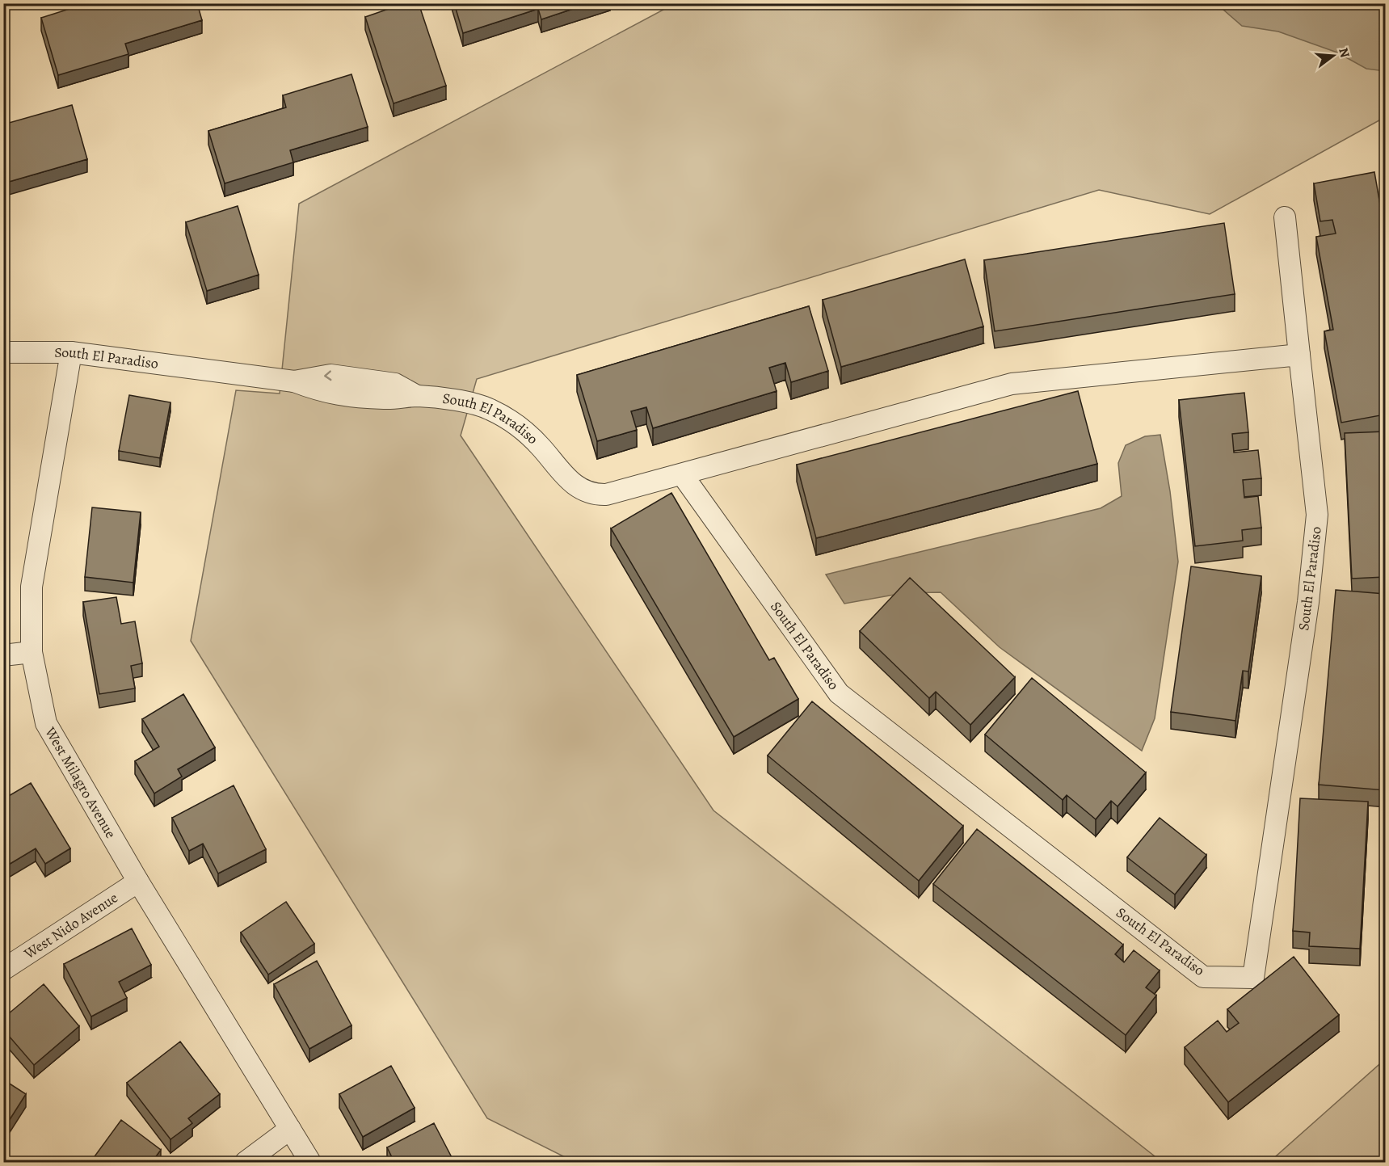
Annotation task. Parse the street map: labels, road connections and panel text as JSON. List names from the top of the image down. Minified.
{"streets":{"street":["South El Paradiso","West Milagro Avenue","West Nido Avenue"]},"crossings":[["South El Paradiso","West Milagro Avenue"],["West Milagro Avenue","West Nido Avenue"]],"north":"right"}
